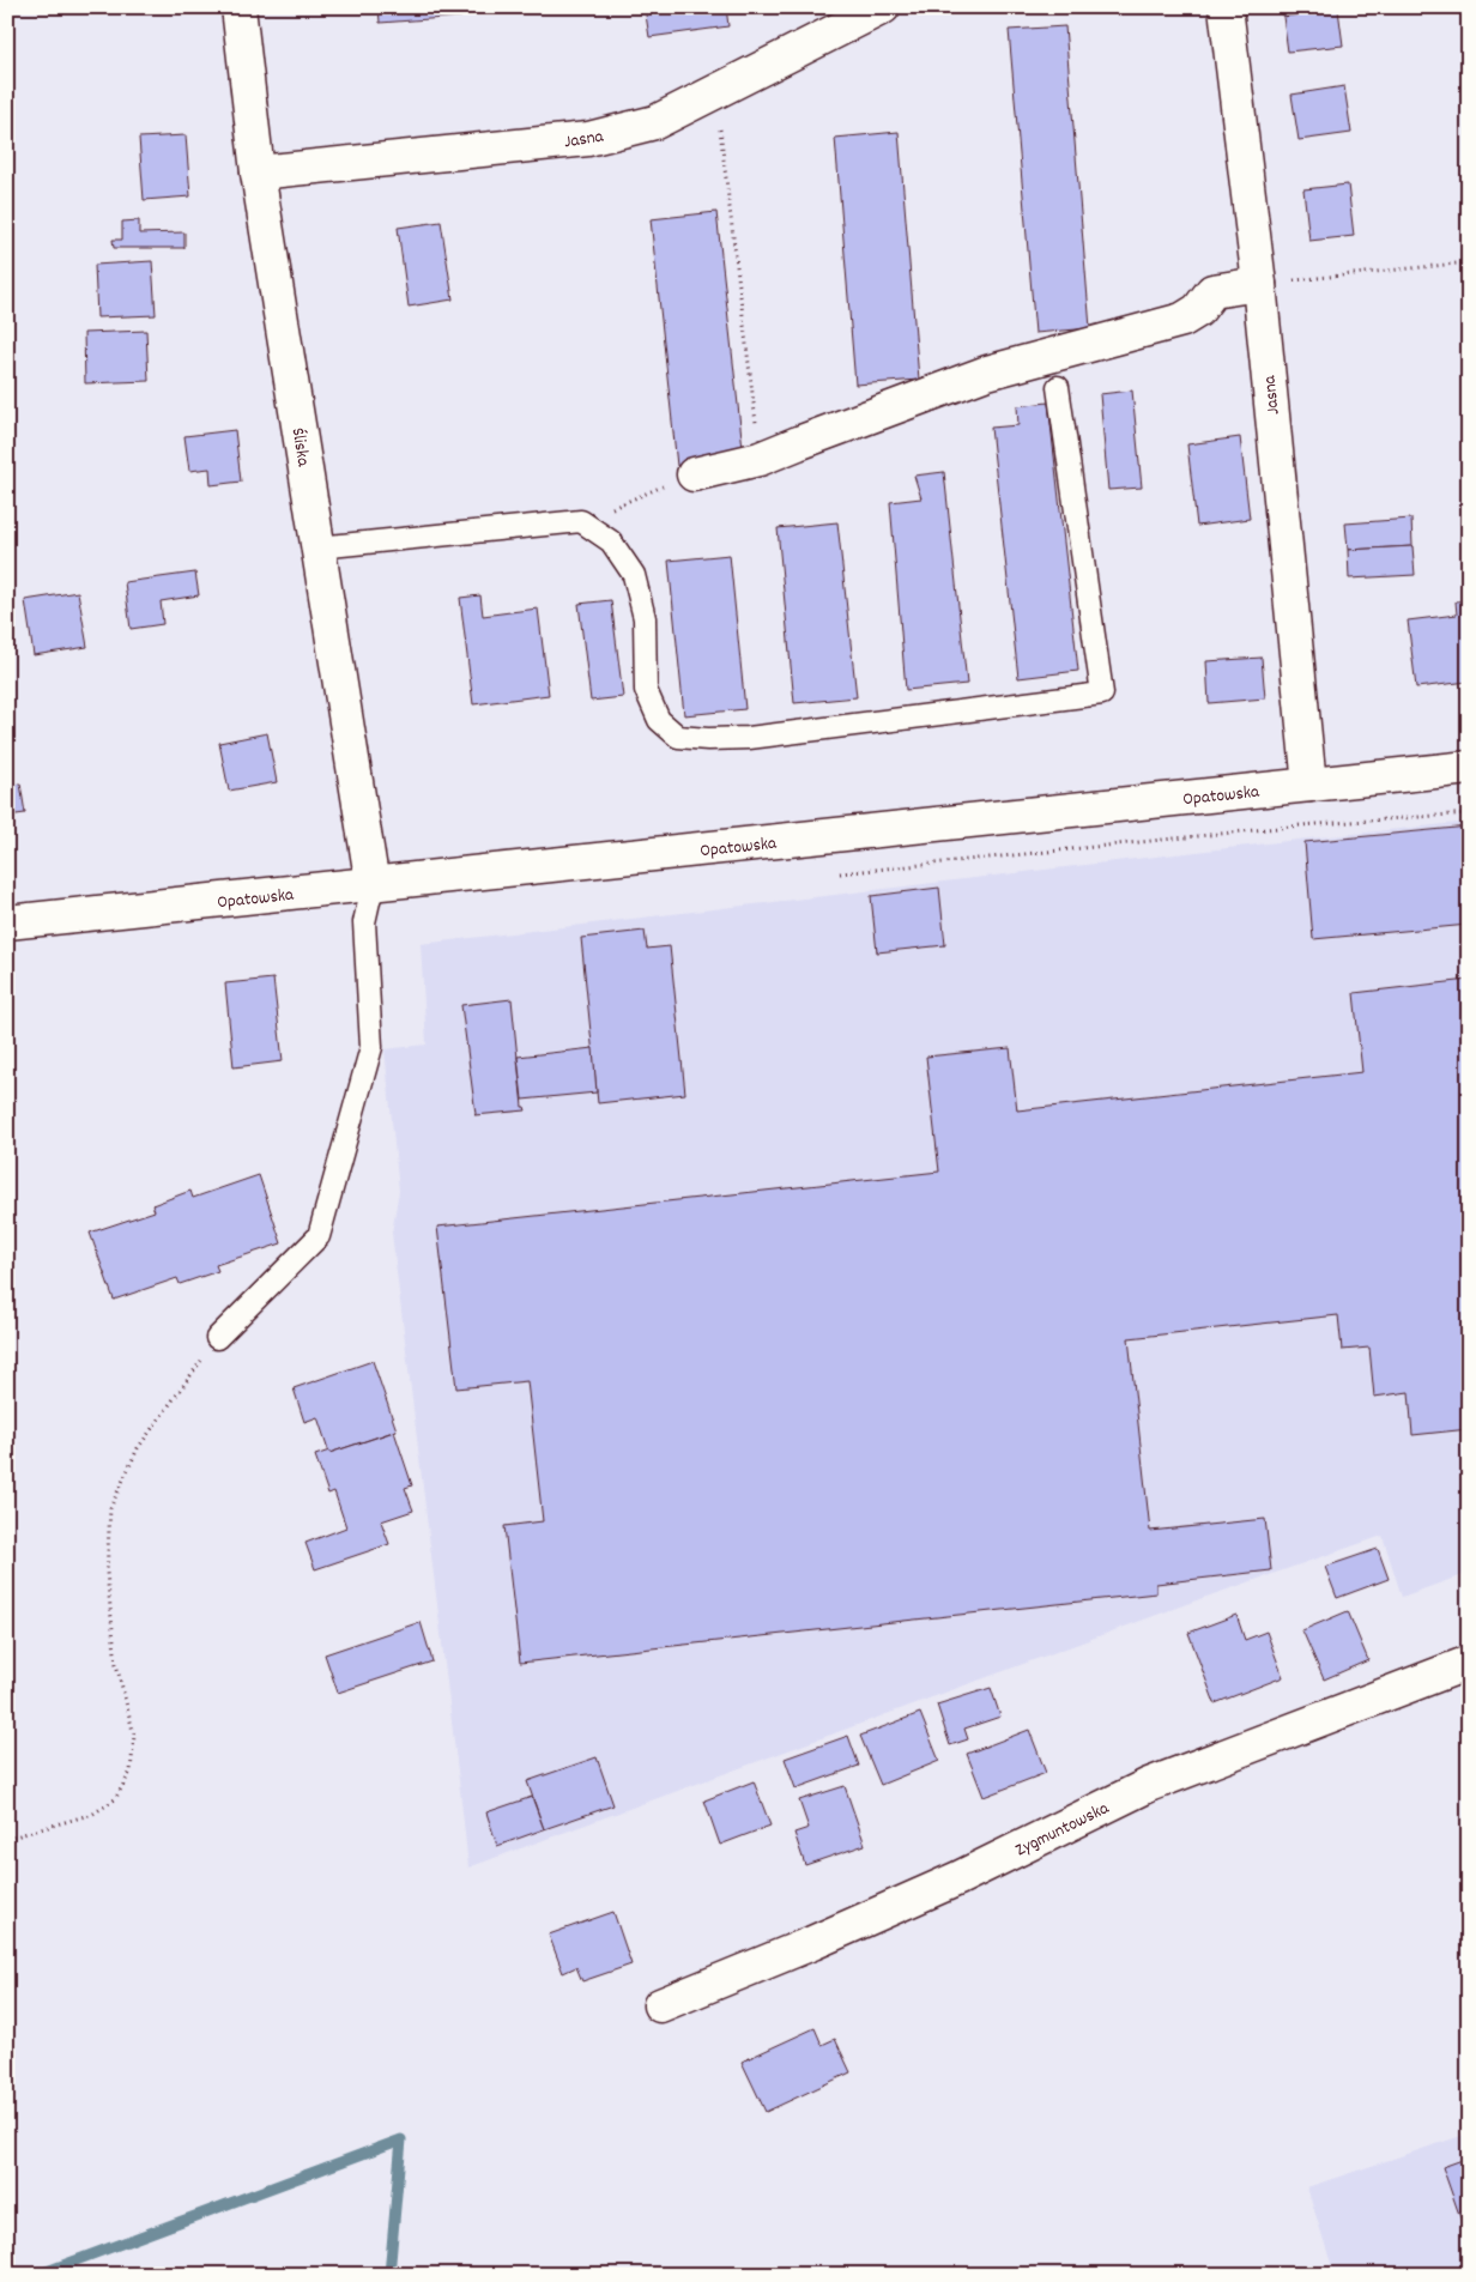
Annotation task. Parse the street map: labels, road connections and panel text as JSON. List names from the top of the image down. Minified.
{"streets":{"street":["Jasna","Śliska","Opatowska","Zygmuntowska"]},"crossings":[["Jasna","Śliska"],["Jasna","Opatowska"],["Śliska","Opatowska"]]}
